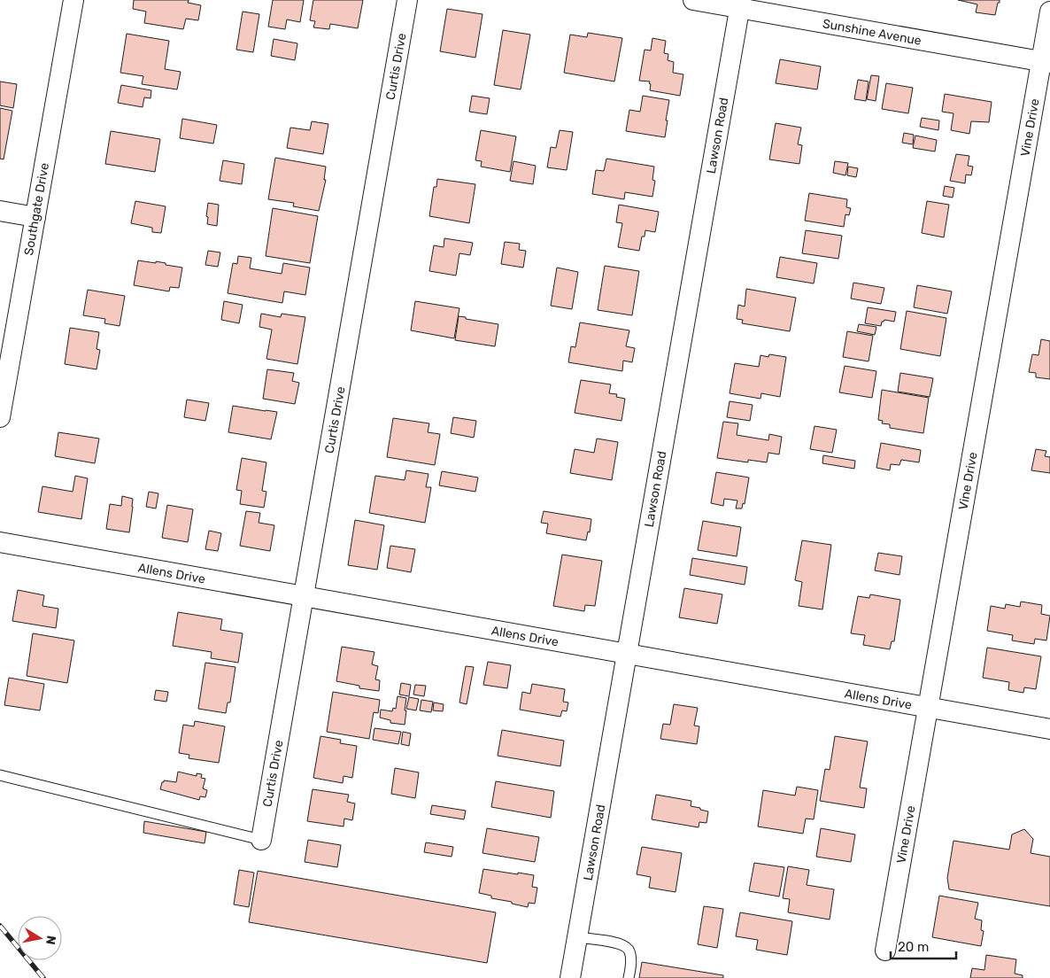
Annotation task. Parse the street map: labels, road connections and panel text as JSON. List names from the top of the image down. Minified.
{"streets":{"street":["Sunshine Avenue","Curtis Drive","Vine Drive","Lawson Road","Southgate Drive","Allens Drive"]},"crossings":[["Sunshine Avenue","Vine Drive"],["Sunshine Avenue","Lawson Road"],["Curtis Drive","Allens Drive"],["Vine Drive","Allens Drive"],["Lawson Road","Allens Drive"]],"scale_bar":"20 m","north":"right"}
